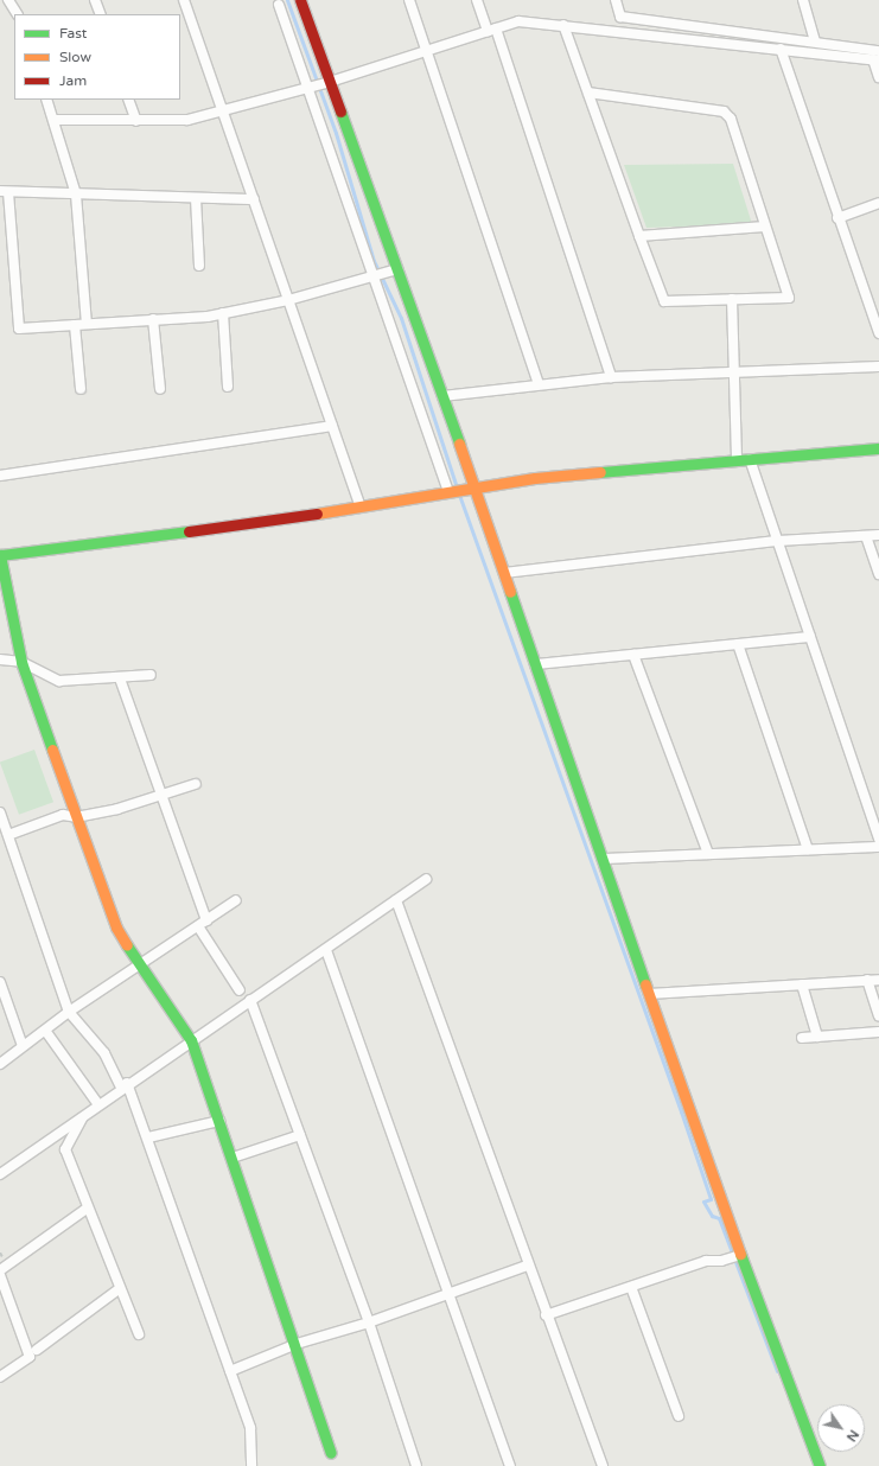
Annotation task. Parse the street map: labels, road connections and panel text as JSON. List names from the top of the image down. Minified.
{"legend":["Fast","Slow","Jam"],"north":"bottom right"}
